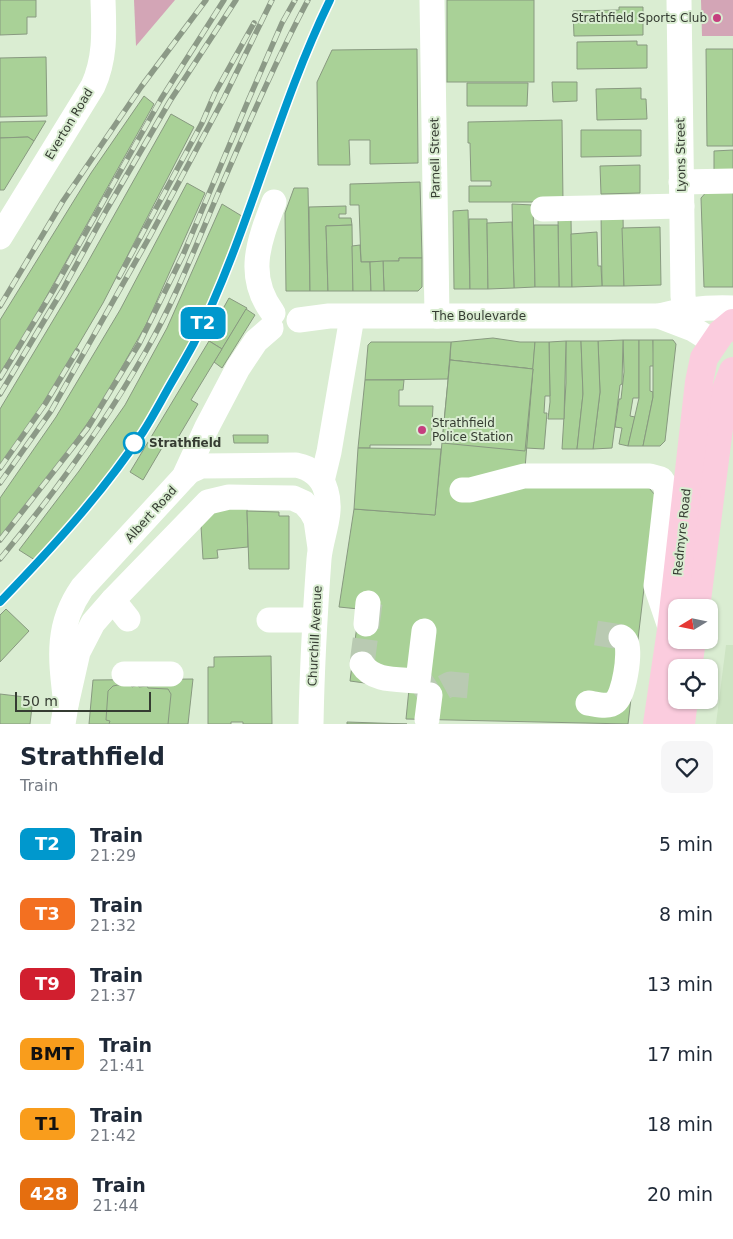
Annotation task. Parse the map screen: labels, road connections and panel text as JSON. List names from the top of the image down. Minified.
{"streets":{"main road":["Redmyre Road"],"street":["Everton Road","Lyons Street","Parnell Street","The Boulevarde","Albert Road","Churchill Avenue"]},"crossings":[["Lyons Street","The Boulevarde"],["Parnell Street","The Boulevarde"],["The Boulevarde","Albert Road"],["The Boulevarde","Redmyre Road"]],"places":["Strathfield Sports Club","Strathfield Police Station","Strathfield"],"scale_bar":"50 m","north":"left","page":{"on_map":"T2","scale":"50 m","heading":["Strathfield","Train"],"list":[{"mark":"T2","name":"Train","note":"21:29","value":"5 min"},{"mark":"T3","name":"Train","note":"21:32","value":"8 min"},{"mark":"T9","name":"Train","note":"21:37","value":"13 min"},{"mark":"BMT","name":"Train","note":"21:41","value":"17 min"},{"mark":"T1","name":"Train","note":"21:42","value":"18 min"},{"mark":"428","name":"Train","note":"21:44","value":"20 min"}]}}
